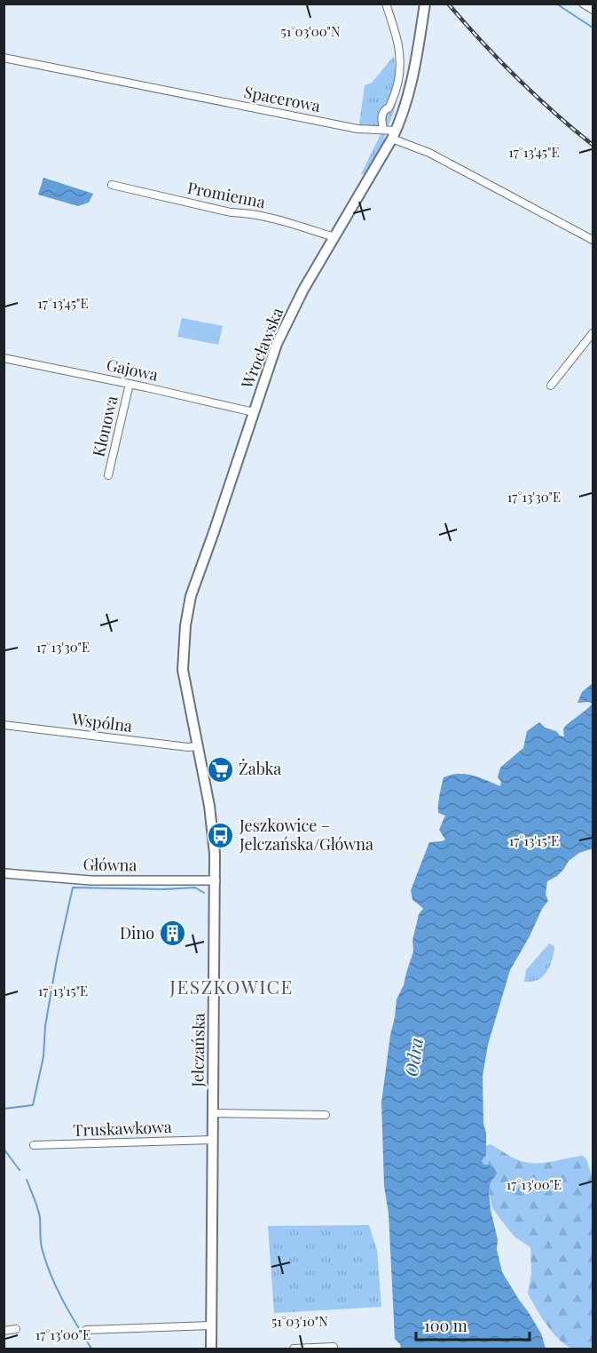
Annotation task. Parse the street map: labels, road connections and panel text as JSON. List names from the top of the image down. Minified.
{"streets":{"main road":["Wrocławska","Jelczańska"],"street":["Spacerowa","Promienna","Gajowa","Klonowa","Wspólna","Główna","Truskawkowa"]},"crossings":[["Spacerowa","Wrocławska"],["Promienna","Wrocławska"],["Wrocławska","Gajowa"],["Wrocławska","Jelczańska"],["Gajowa","Klonowa"],["Wspólna","Jelczańska"],["Główna","Jelczańska"],["Jelczańska","Truskawkowa"]],"districts":["JESZKOWICE"],"water":["Odra"],"places":{"supermarket":["Żabka"],"bus stop":["Jeszkowice – Jelczańska/Główna"],"building":["Dino"]},"scale_bar":"100 m","coordinates":["51°03'00\"N","17°13'45\"E","17°13'30\"E","17°13'15\"E","17°13'00\"E","51°03'10\"N"]}
